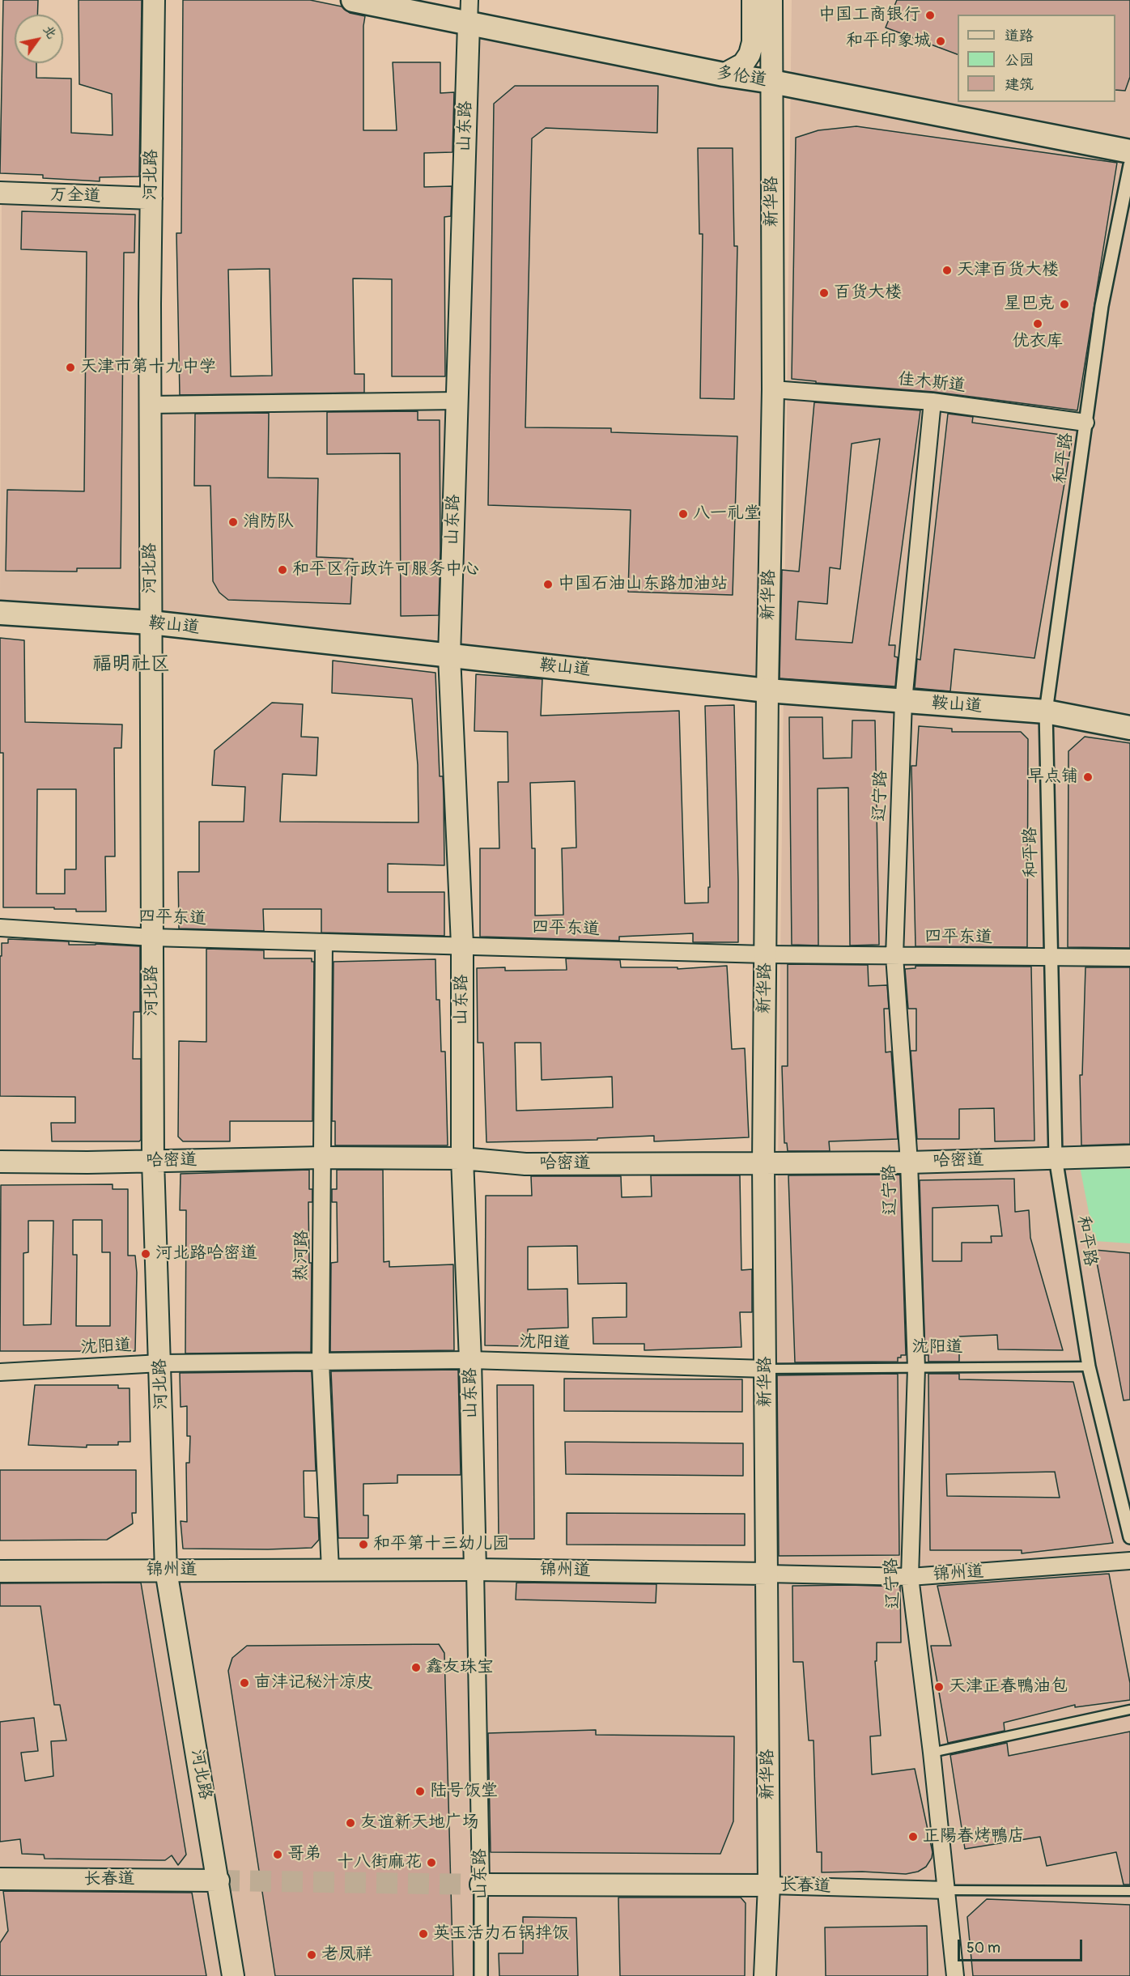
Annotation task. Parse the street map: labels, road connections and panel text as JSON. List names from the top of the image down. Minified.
{"streets":{"main road":["多伦道","鞍山道"],"street":["山东路","河北路","万全道","新华路","佳木斯道","和平路","辽宁路","四平东道","哈密道","热河路","沈阳道","锦州道","长春道"]},"crossings":[["多伦道","山东路"],["多伦道","新华路"],["山东路","鞍山道"],["山东路","四平东道"],["山东路","哈密道"],["山东路","沈阳道"],["山东路","锦州道"],["山东路","长春道"],["河北路","万全道"],["河北路","鞍山道"],["河北路","四平东道"],["河北路","哈密道"],["河北路","沈阳道"],["河北路","锦州道"],["河北路","长春道"],["新华路","佳木斯道"],["新华路","鞍山道"],["新华路","四平东道"],["新华路","哈密道"],["新华路","沈阳道"],["新华路","锦州道"],["新华路","长春道"],["佳木斯道","和平路"],["佳木斯道","辽宁路"],["和平路","鞍山道"],["和平路","四平东道"],["和平路","哈密道"],["和平路","沈阳道"],["鞍山道","辽宁路"],["辽宁路","四平东道"],["辽宁路","哈密道"],["辽宁路","沈阳道"],["辽宁路","锦州道"],["辽宁路","长春道"],["四平东道","热河路"],["哈密道","热河路"],["热河路","沈阳道"],["热河路","锦州道"]],"districts":["福明社区"],"places":["中国工商银行","和平印象城","天津百货大楼","百货大楼","星巴克","优衣库","天津市第十九中学","八一礼堂","消防队","和平区行政许可服务中心","中国石油山东路加油站","早点铺","河北路哈密道","和平第十三幼儿园","鑫友珠宝","亩沣记秘汁凉皮","天津正春鴨油包","陆号饭堂","友谊新天地广场","正陽春烤鴨店","哥弟","十八街麻花","英玉活力石锅拌饭","老凤祥"],"legend":["道路","公园","建筑"],"scale_bar":"50 m","north":"top right"}
